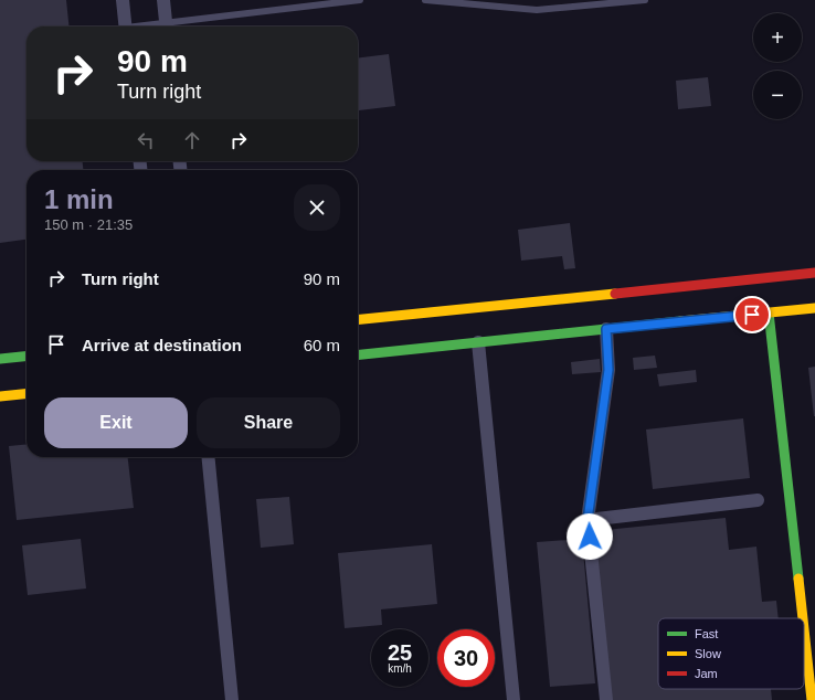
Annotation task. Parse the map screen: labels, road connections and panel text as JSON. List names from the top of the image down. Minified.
{"legend":["Fast","Slow","Jam"],"page":{"map_buttons":["+","−"],"turn":["90 m","Turn right"],"heading":["1 min","150 m · 21:35"],"list":[{"name":"Turn right","value":"90 m"},{"name":"Arrive at destination","value":"60 m"}],"buttons":["Exit","Share"],"speed":"25 km/h","limit":"30"}}
